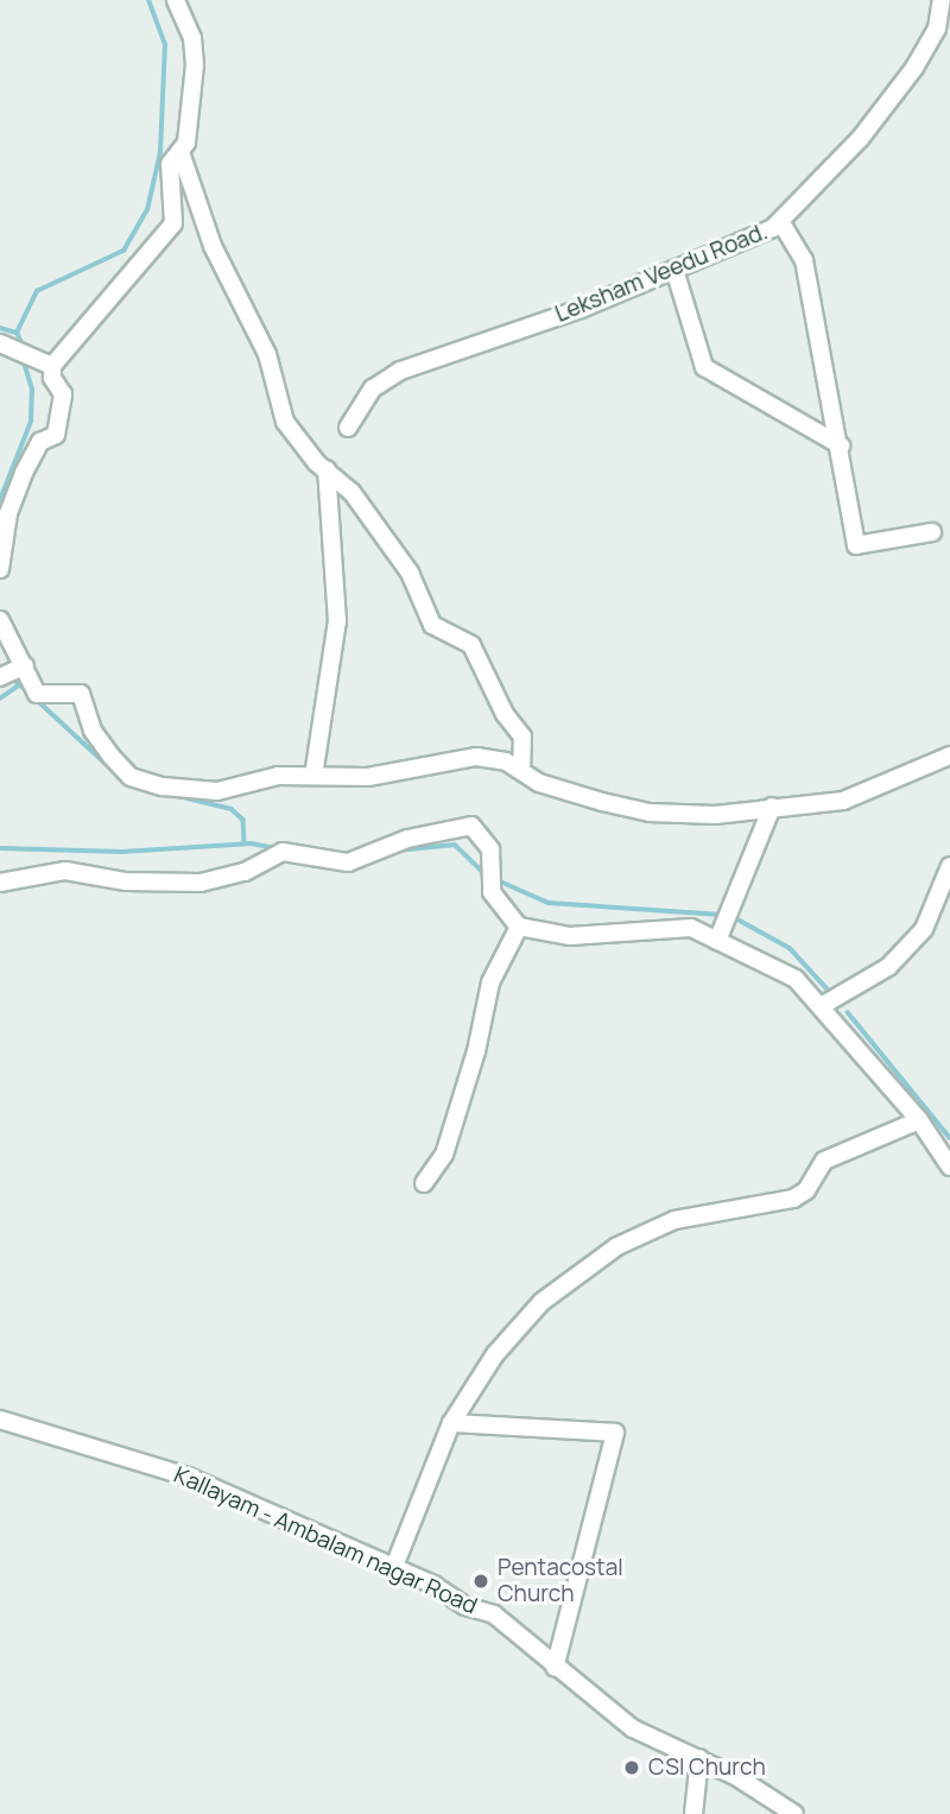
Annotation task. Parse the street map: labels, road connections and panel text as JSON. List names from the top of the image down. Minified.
{"streets":{"street":["Leksham Veedu Road.","Kallayam - Ambalam nagar Road"]},"places":["Pentacostal Church","CSI Church"]}
